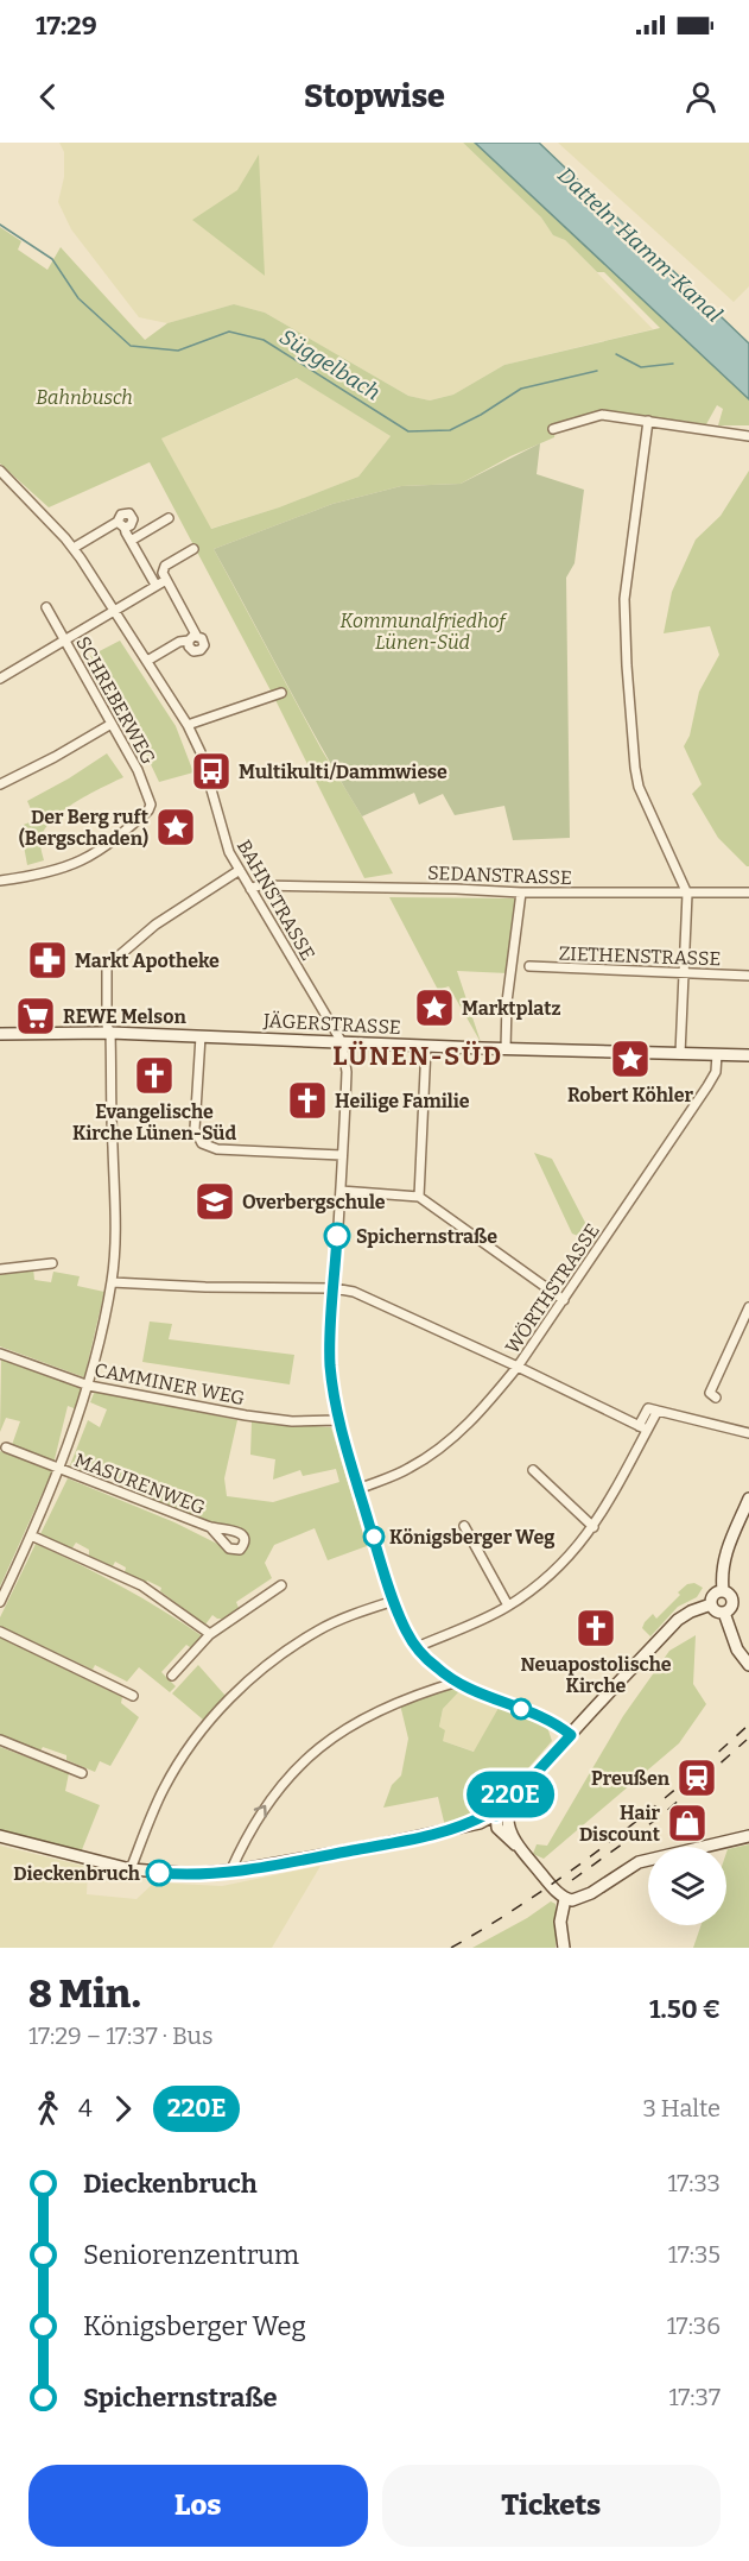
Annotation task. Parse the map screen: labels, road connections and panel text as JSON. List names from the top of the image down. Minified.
{"streets":{"street":["SCHREBERWEG","SEDANSTRASSE","BAHNSTRASSE","ZIETHENSTRASSE","JÄGERSTRASSE","WÖRTHSTRASSE","CAMMINER WEG","MASURENWEG"]},"crossings":[["SEDANSTRASSE","BAHNSTRASSE"],["BAHNSTRASSE","JÄGERSTRASSE"],["JÄGERSTRASSE","WÖRTHSTRASSE"]],"districts":["LÜNEN-SÜD"],"water":["Datteln-Hamm-Kanal","Süggelbach"],"parks":["Bahnbusch","Kommunalfriedhof Lünen-Süd"],"places":{"bus stop":["Multikulti/Dammwiese"],"place":["Der Berg ruft (Bergschaden)","Marktplatz","Robert Köhler"],"pharmacy":["Markt Apotheke"],"supermarket":["REWE Melson"],"church":["Evangelische Kirche Lünen-Süd","Heilige Familie","Neuapostolische Kirche"],"school or university":["Overbergschule"],"other":["Spichernstraße","Königsberger Weg","Dieckenbruch"],"station":["Preußen"],"shop":["Hair Discount"]},"lines":["bus line 220E"],"page":{"status":"17:29","header":"Stopwise","on_map":"220E","heading":["8 Min.","17:29 – 17:37 · Bus","1.50 €"],"legs":["4","220E","3 Halte"],"list":[{"name":"Dieckenbruch","value":"17:33"},{"name":"Seniorenzentrum","value":"17:35"},{"name":"Königsberger Weg","value":"17:36"},{"name":"Spichernstraße","value":"17:37"}],"buttons":["Los","Tickets"]}}
